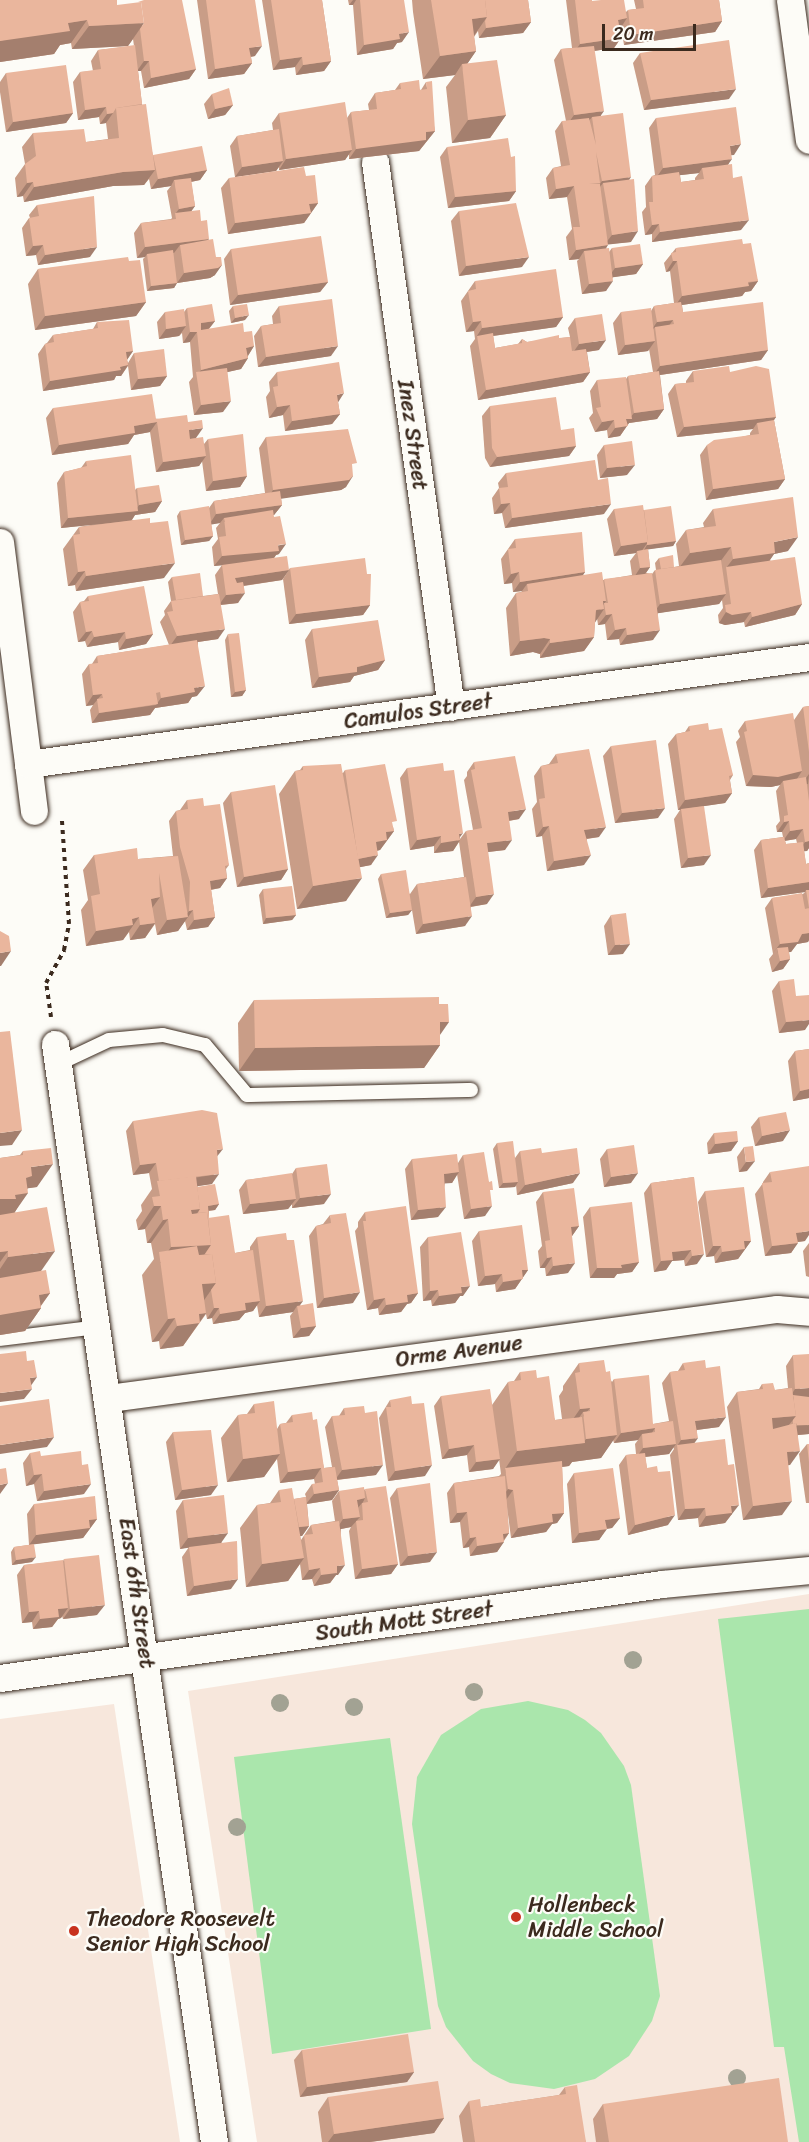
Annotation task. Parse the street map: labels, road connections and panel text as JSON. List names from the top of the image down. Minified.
{"streets":{"street":["Inez Street","Camulos Street","Orme Avenue","East 6th Street","South Mott Street"]},"crossings":[["Inez Street","Camulos Street"],["Orme Avenue","East 6th Street"],["East 6th Street","South Mott Street"]],"places":["Hollenbeck Middle School","Theodore Roosevelt Senior High School"],"scale_bar":"20 m"}
